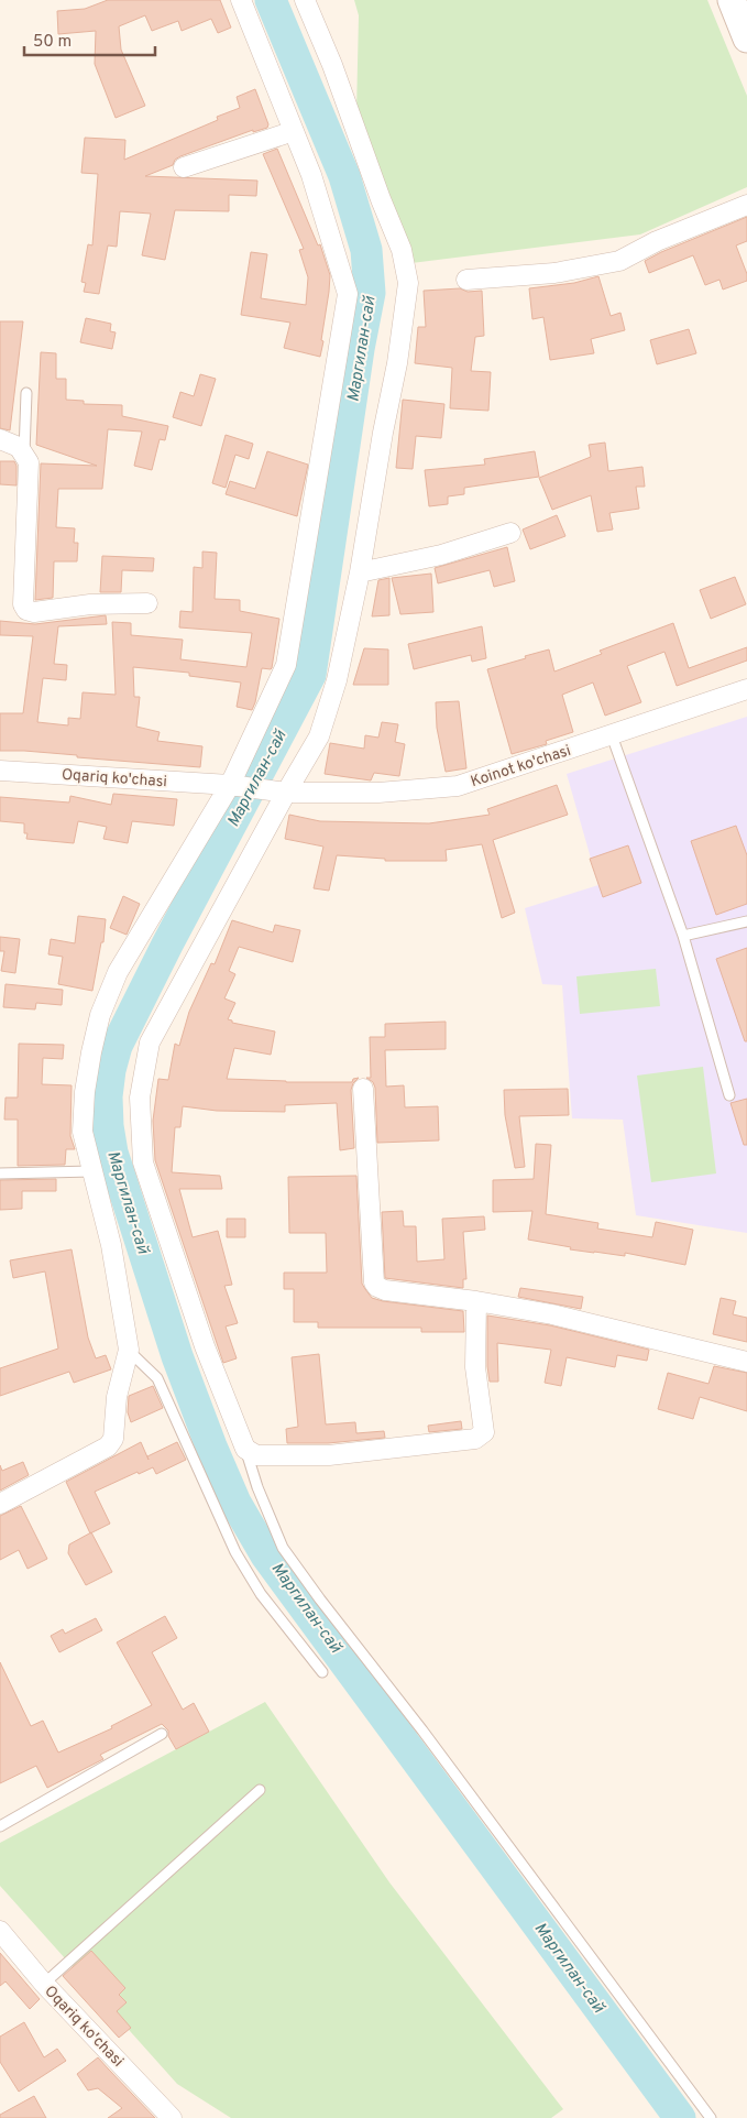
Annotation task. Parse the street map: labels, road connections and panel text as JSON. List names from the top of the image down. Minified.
{"streets":{"street":["Koinot ko'chasi","Oqariq ko'chasi"]},"crossings":[["Koinot ko'chasi","Oqariq ko'chasi"]],"water":["Маргилан-сай"],"scale_bar":"50 m"}
